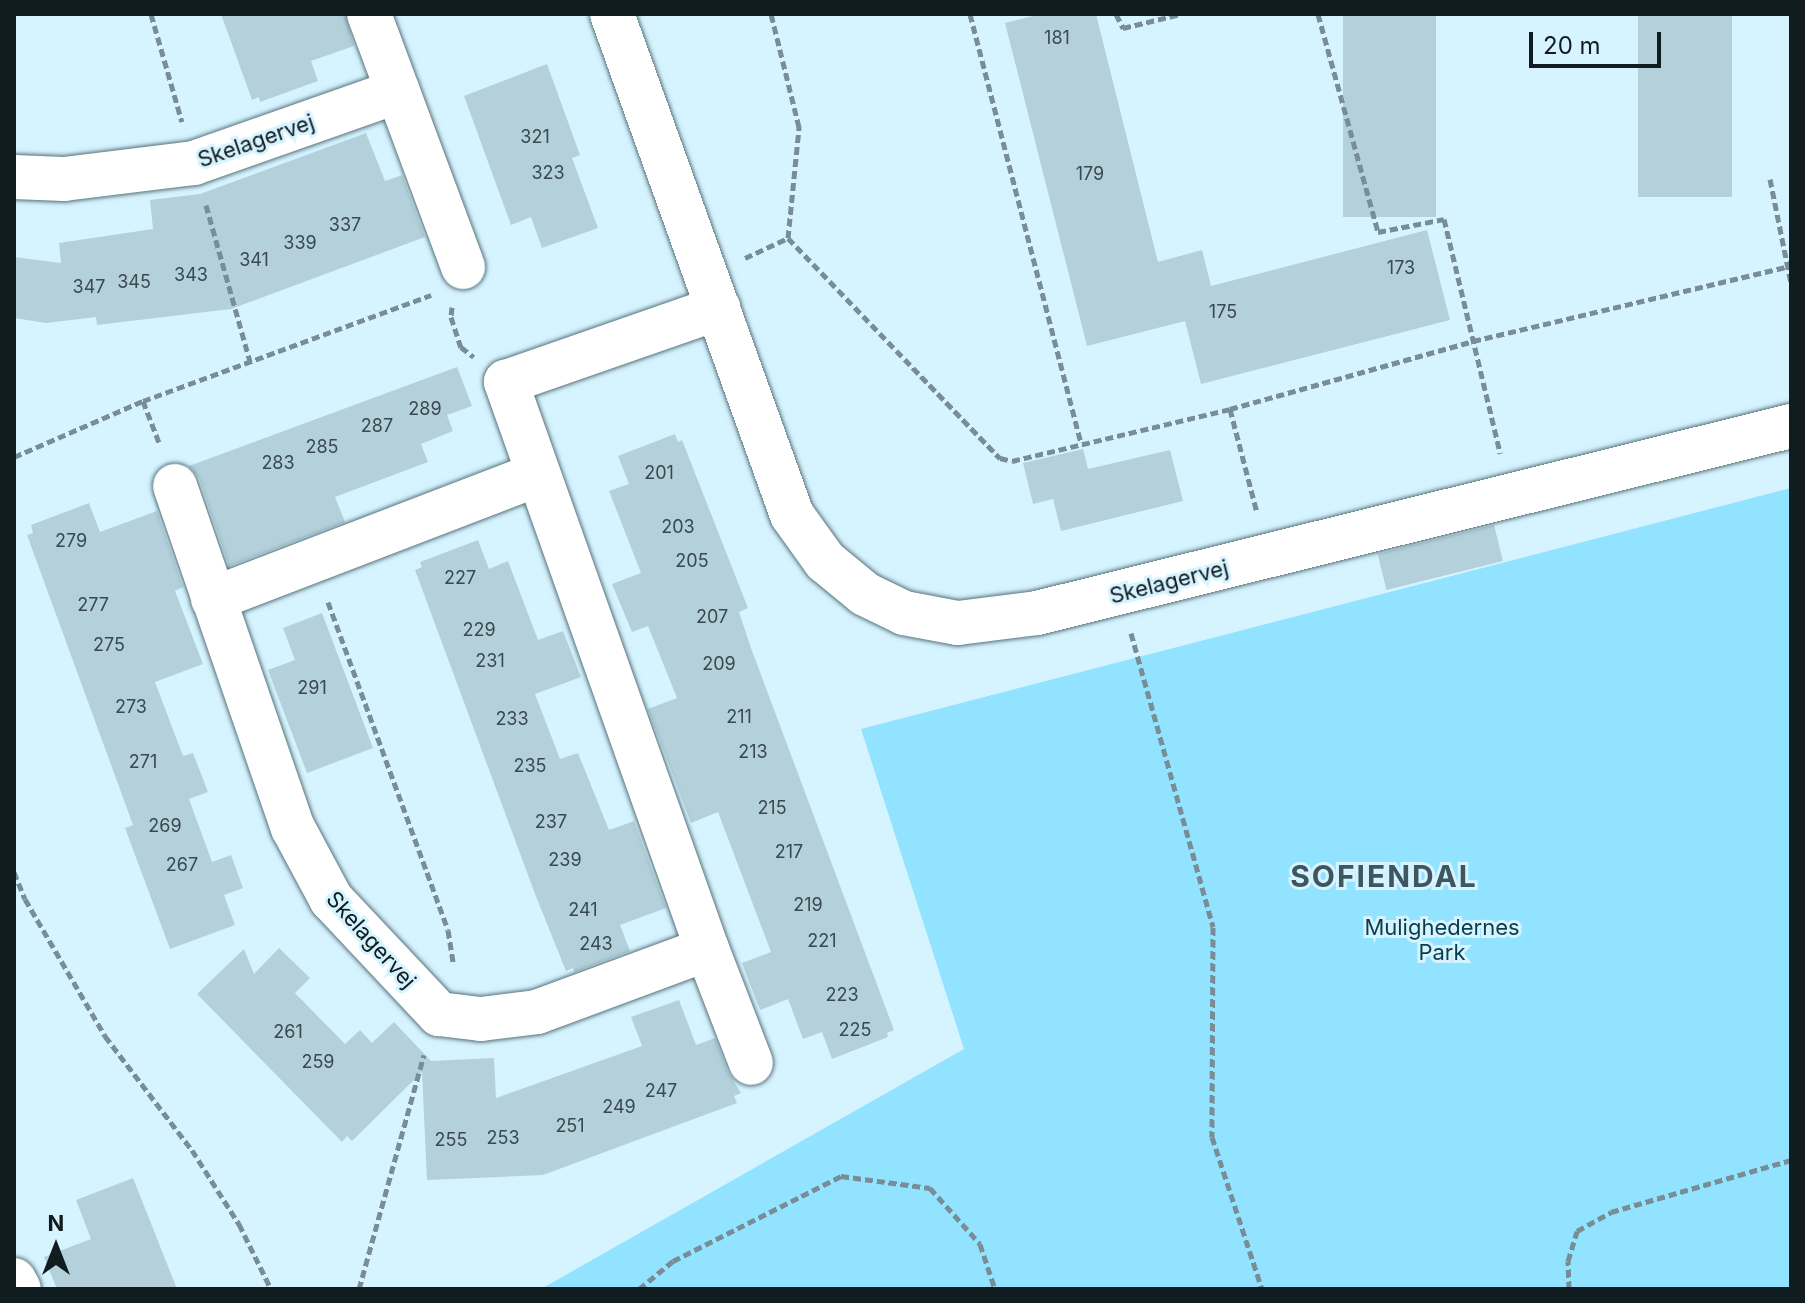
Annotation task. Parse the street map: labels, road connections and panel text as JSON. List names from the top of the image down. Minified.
{"streets":{"street":["Skelagervej"]},"districts":["SOFIENDAL"],"parks":["Mulighedernes Park"],"house_numbers":["181","321","323","179","337","339","341","173","343","345","347","175","289","287","285","283","201","203","279","205","227","277","207","229","275","231","209","291","273","211","233","213","271","235","215","237","269","217","239","267","219","241","221","243","223","225","261","259","247","249","251","253","255"],"scale_bar":"20 m","north":"top"}
